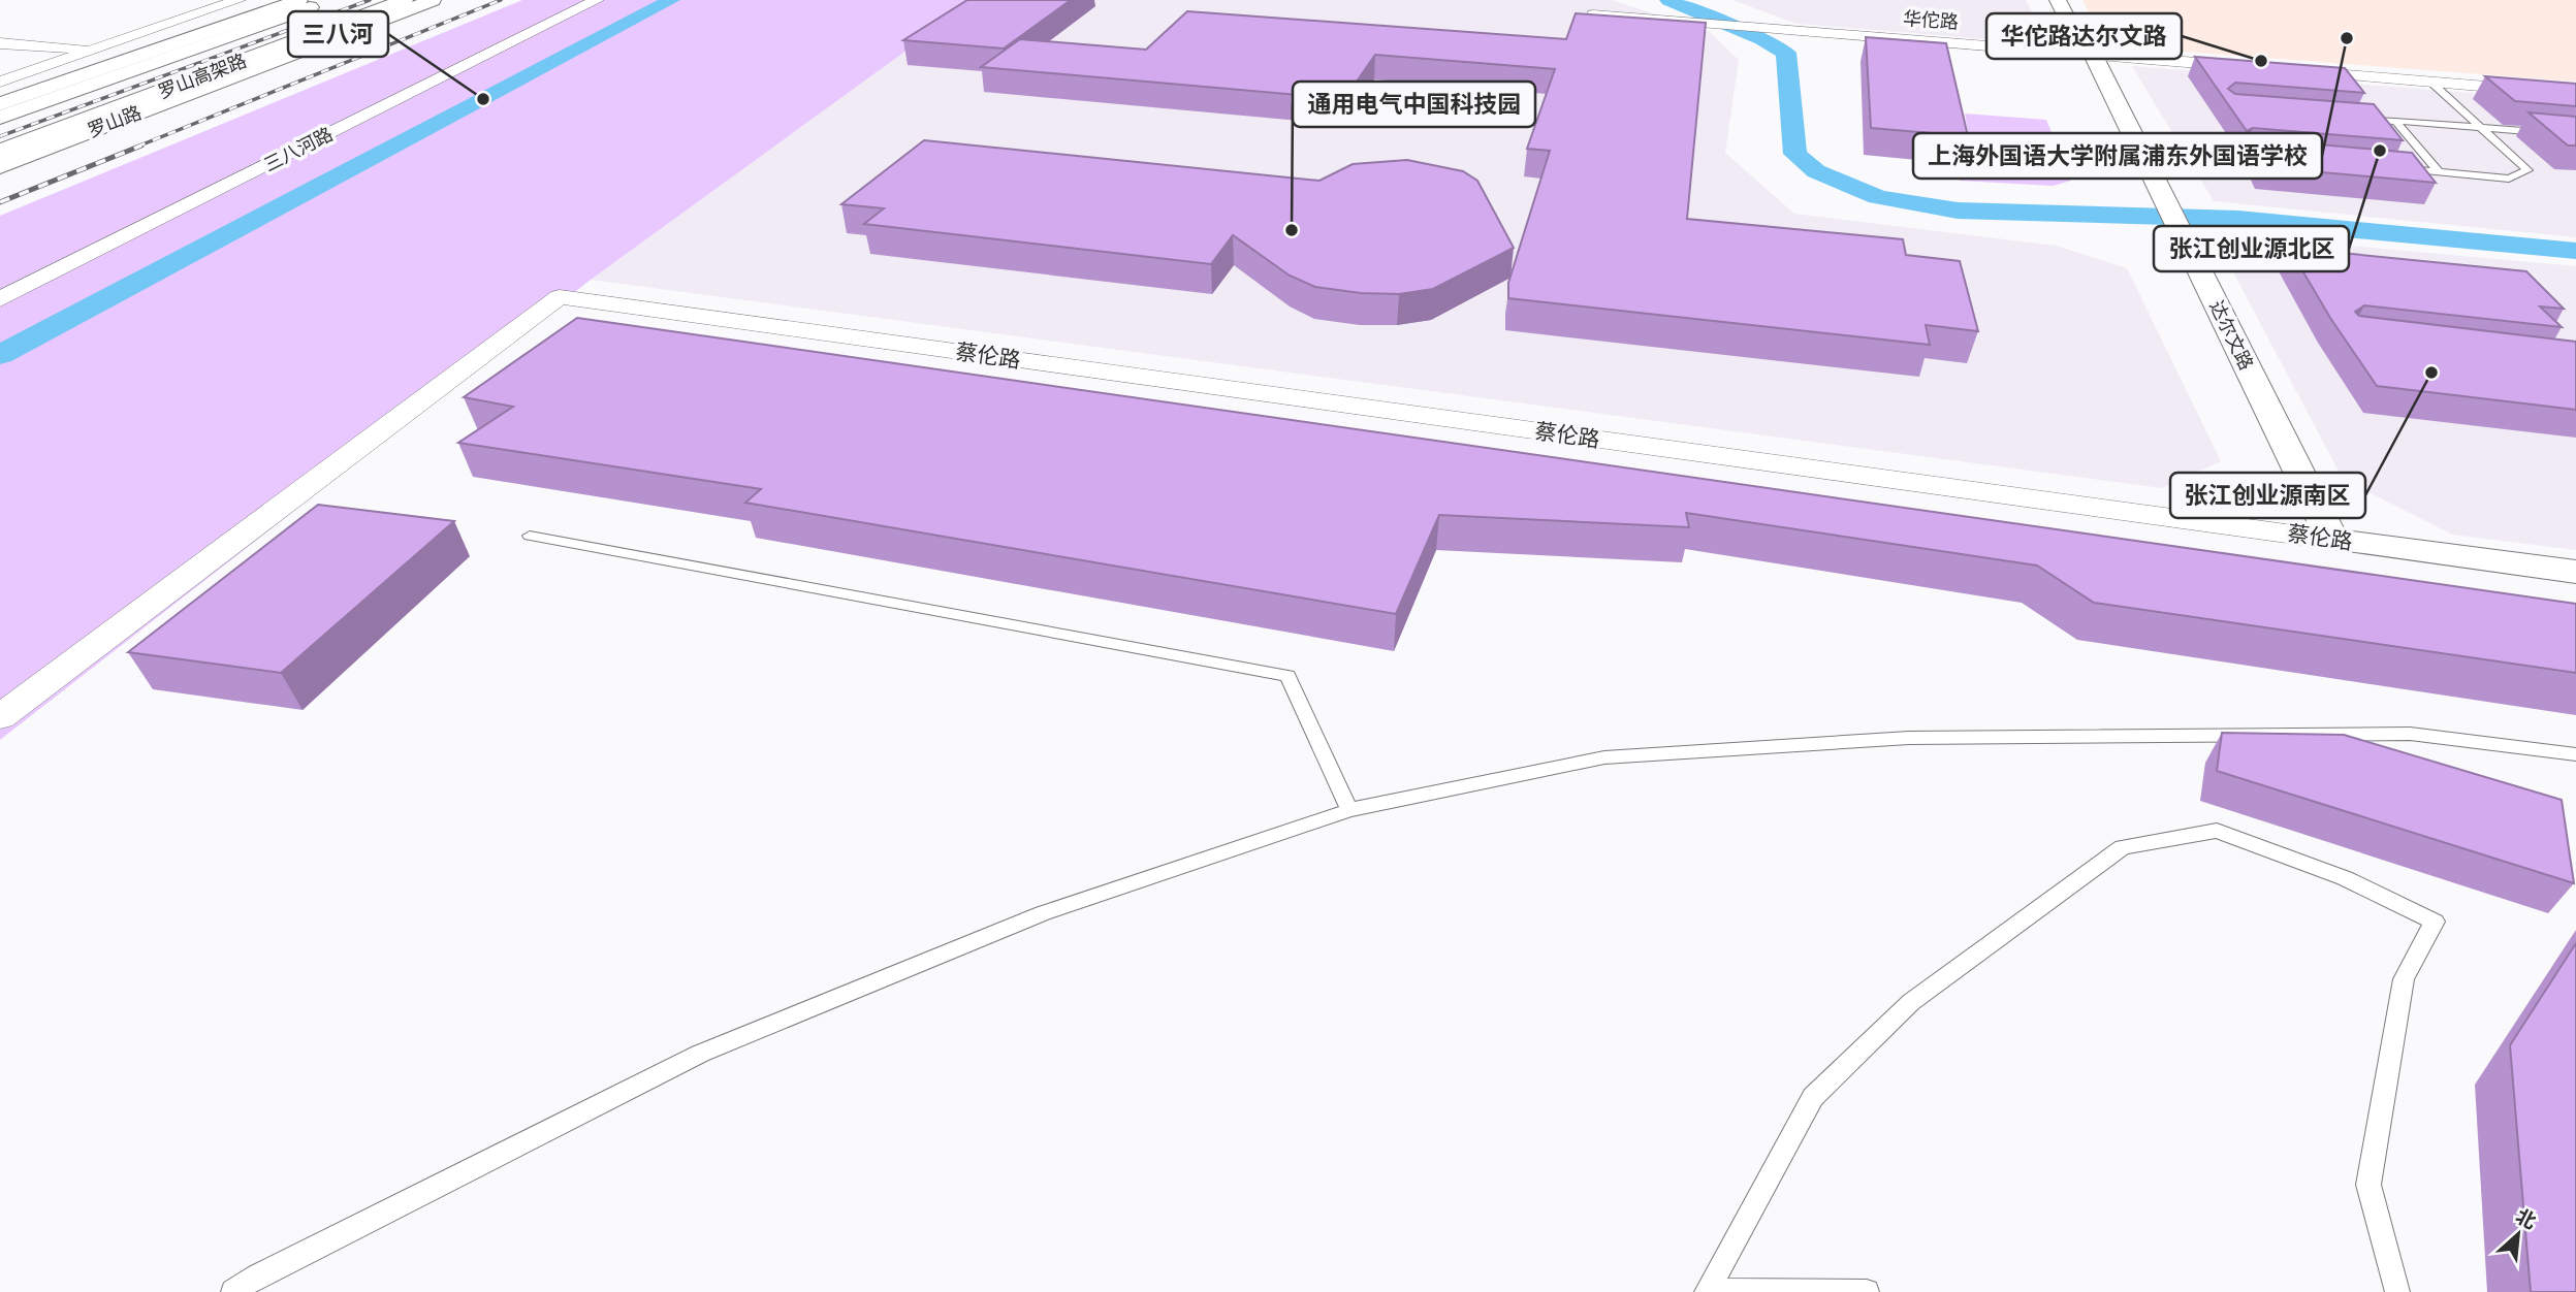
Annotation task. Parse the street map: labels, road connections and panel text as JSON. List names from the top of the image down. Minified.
{"streets":{"main road":["罗山高架路","罗山路","达尔文路","蔡伦路"],"street":["华佗路","三八河路"]},"crossings":[["华佗路","达尔文路"],["达尔文路","蔡伦路"]],"places":["上海外国语大学附属浦东外国语学校","华佗路达尔文路","三八河","张江创业源北区","通用电气中国科技园","张江创业源南区"],"north":"top right"}
